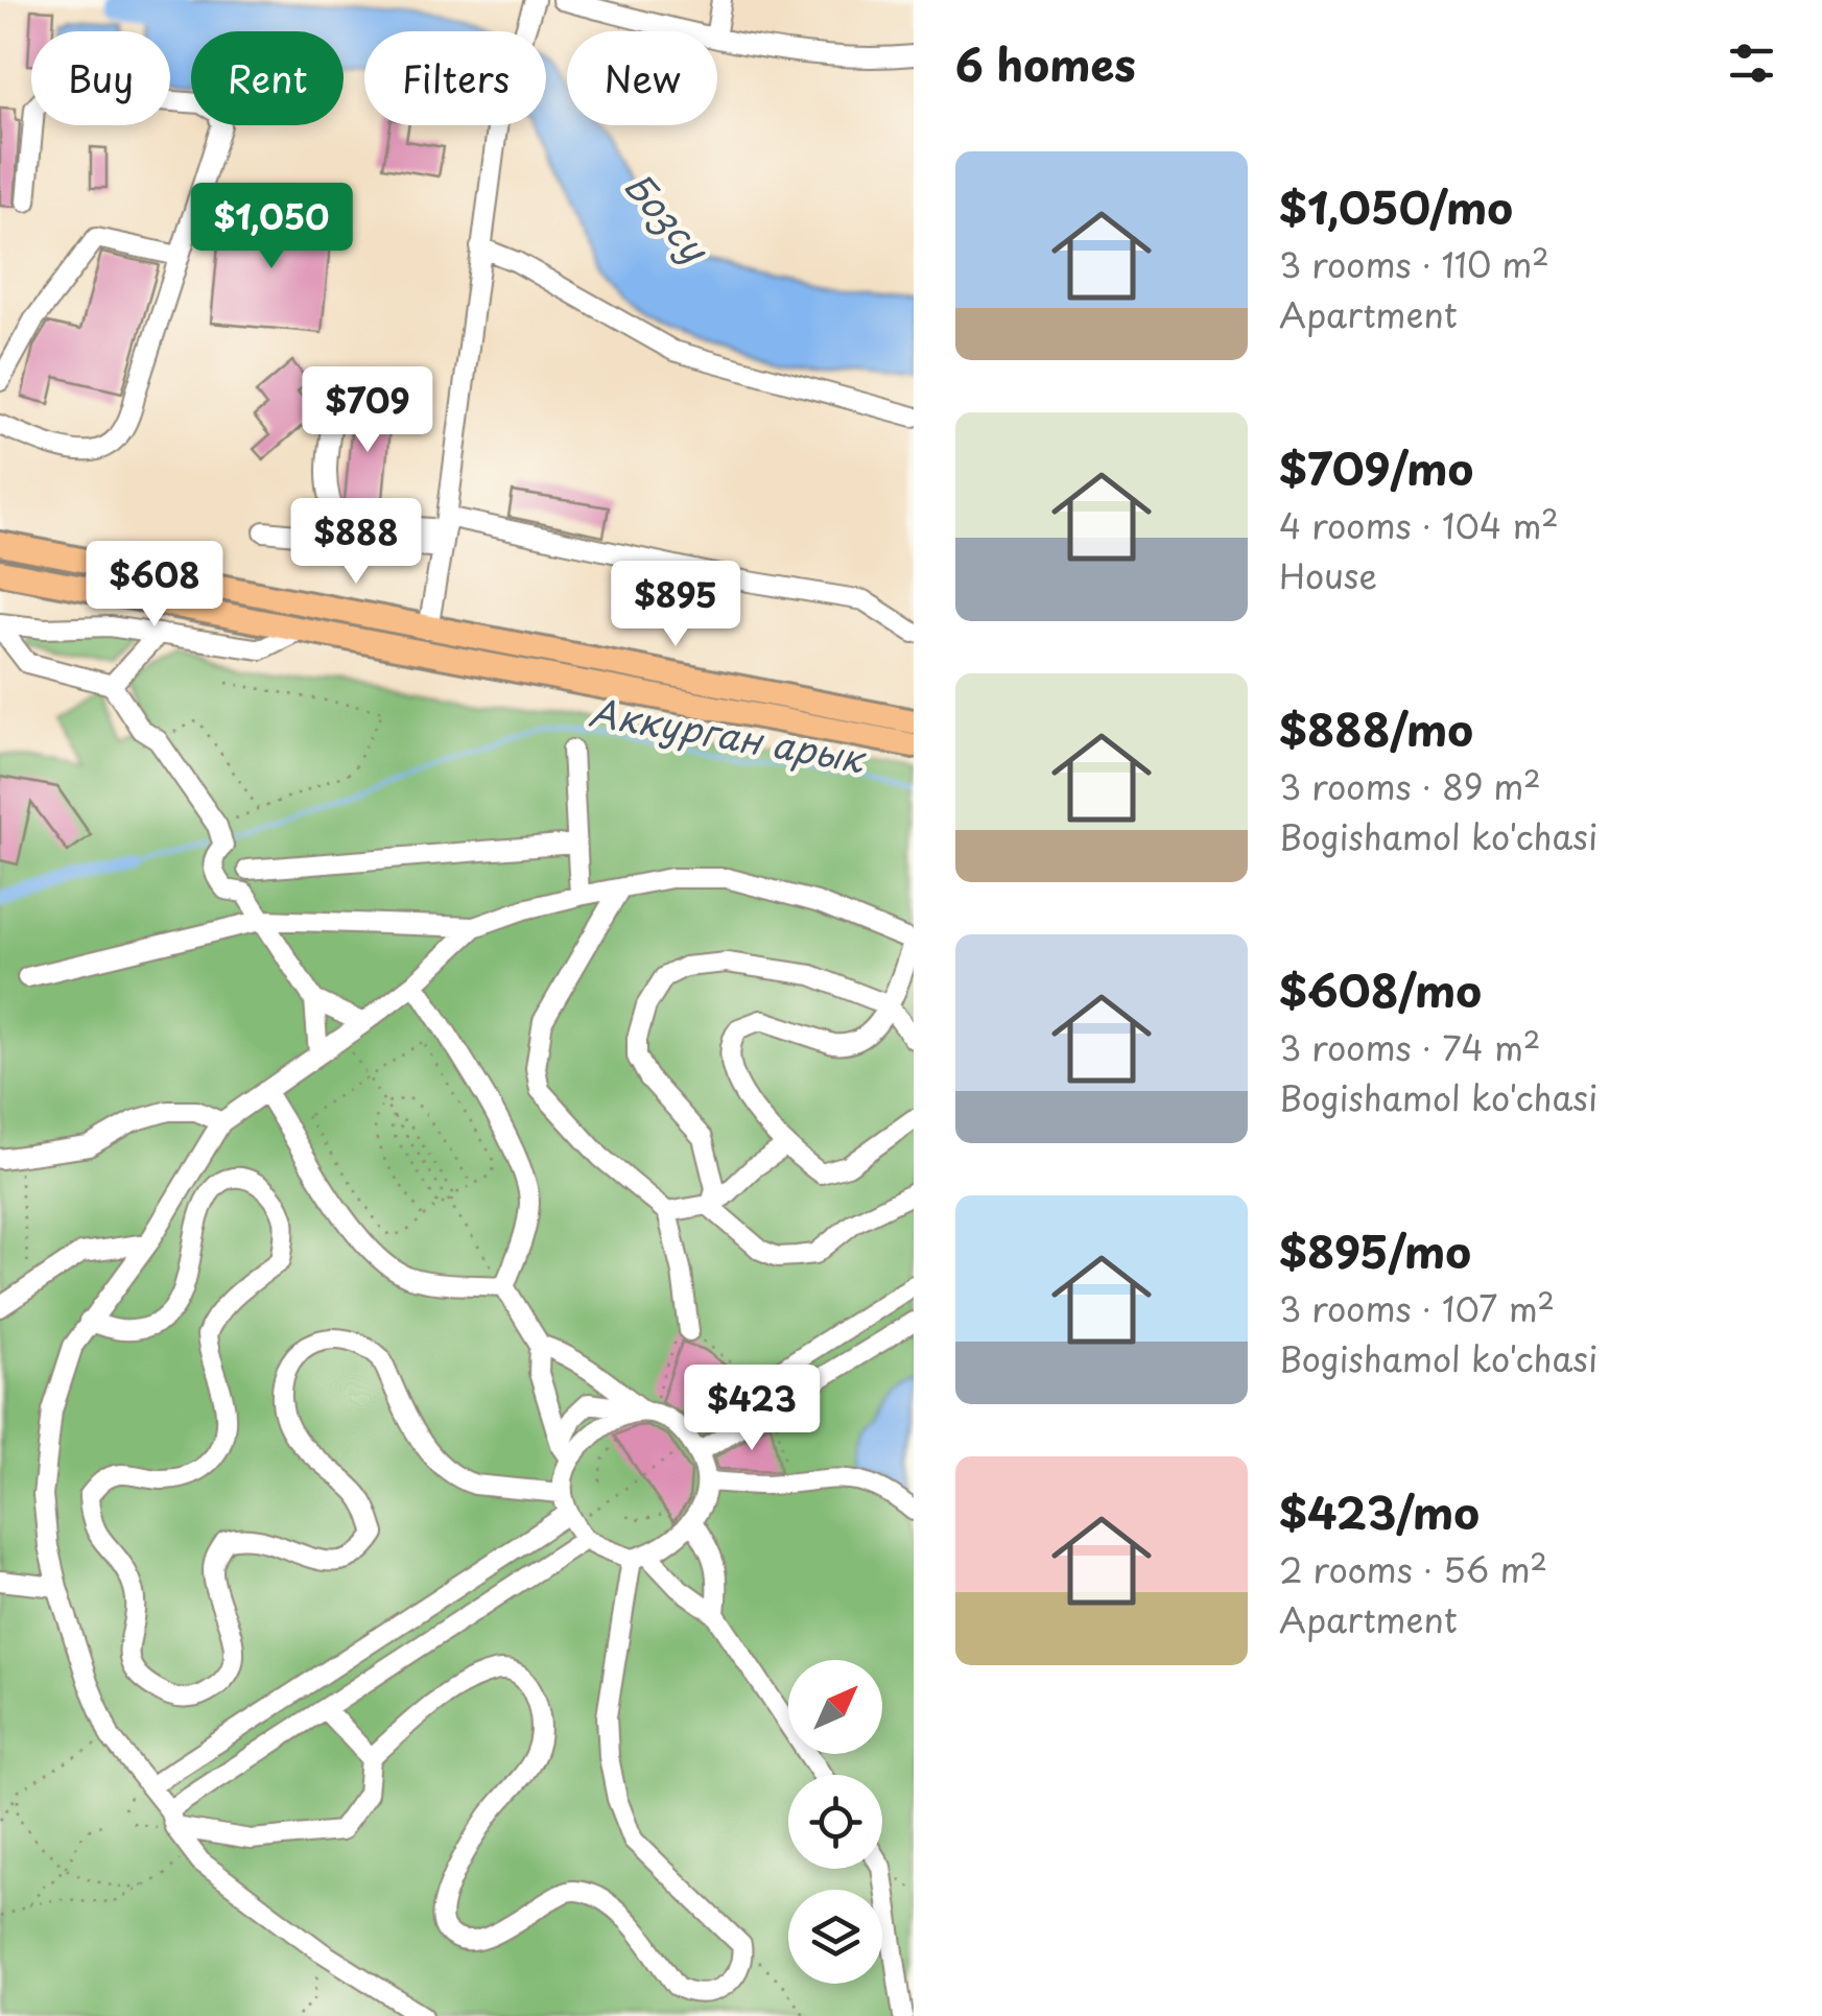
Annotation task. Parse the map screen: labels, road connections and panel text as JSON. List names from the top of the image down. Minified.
{"water":["Бозсу","Аккурган арык"],"north":"top right","page":{"heading":"6 homes","chip":["Buy","Rent","Filters","New"],"list":[{"name":"$1,050/mo","note":"3 rooms · 110 m² · Apartment"},{"name":"$709/mo","note":"4 rooms · 104 m² · House"},{"name":"$888/mo","note":"3 rooms · 89 m² · Bogishamol ko'chasi"},{"name":"$608/mo","note":"3 rooms · 74 m² · Bogishamol ko'chasi"},{"name":"$895/mo","note":"3 rooms · 107 m² · Bogishamol ko'chasi"},{"name":"$423/mo","note":"2 rooms · 56 m² · Apartment"}],"price":["$1,050","$709","$888","$608","$895","$423"]}}
